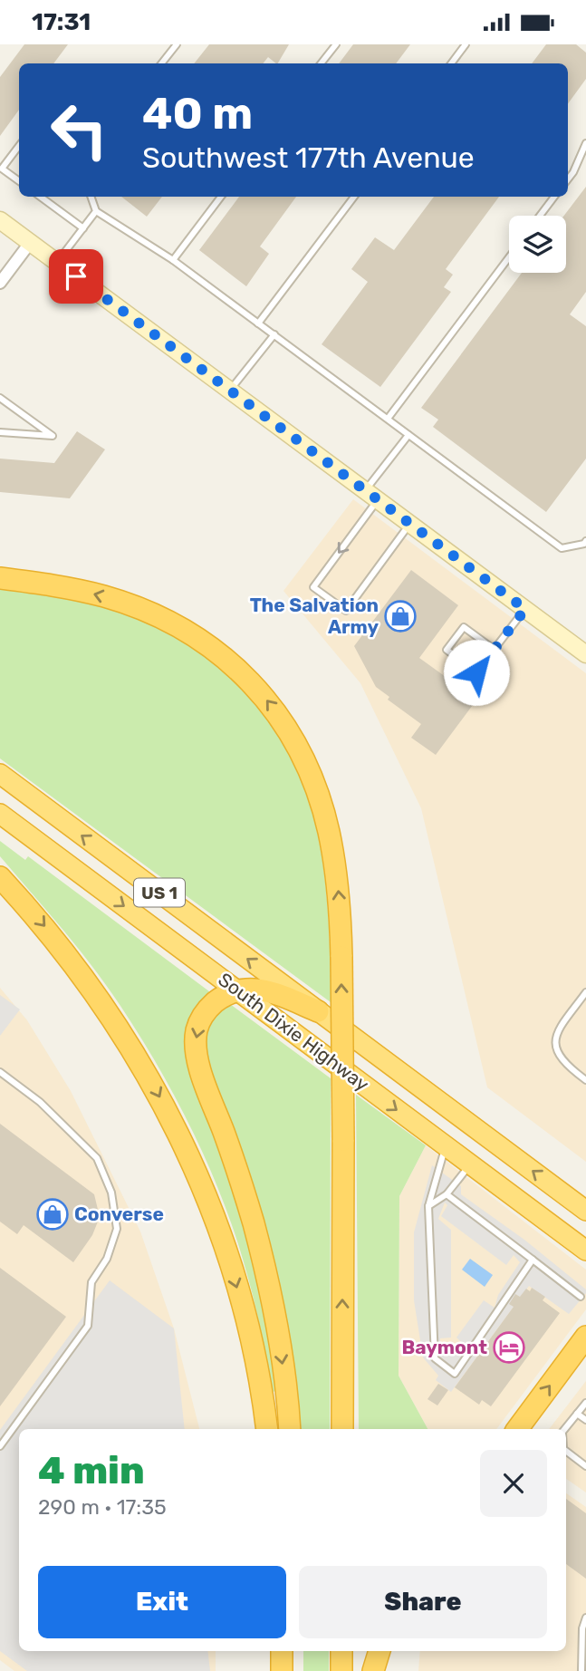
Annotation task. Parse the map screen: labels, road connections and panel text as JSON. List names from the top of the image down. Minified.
{"streets":{"highway":["US 1","South Dixie Highway"]},"places":{"shop":["The Salvation Army","Converse"],"hotel":["Baymont"]},"page":{"status":"17:31","turn":["40 m","Southwest 177th Avenue"],"heading":["4 min","290 m · 17:35"],"buttons":["Exit","Share"]}}
